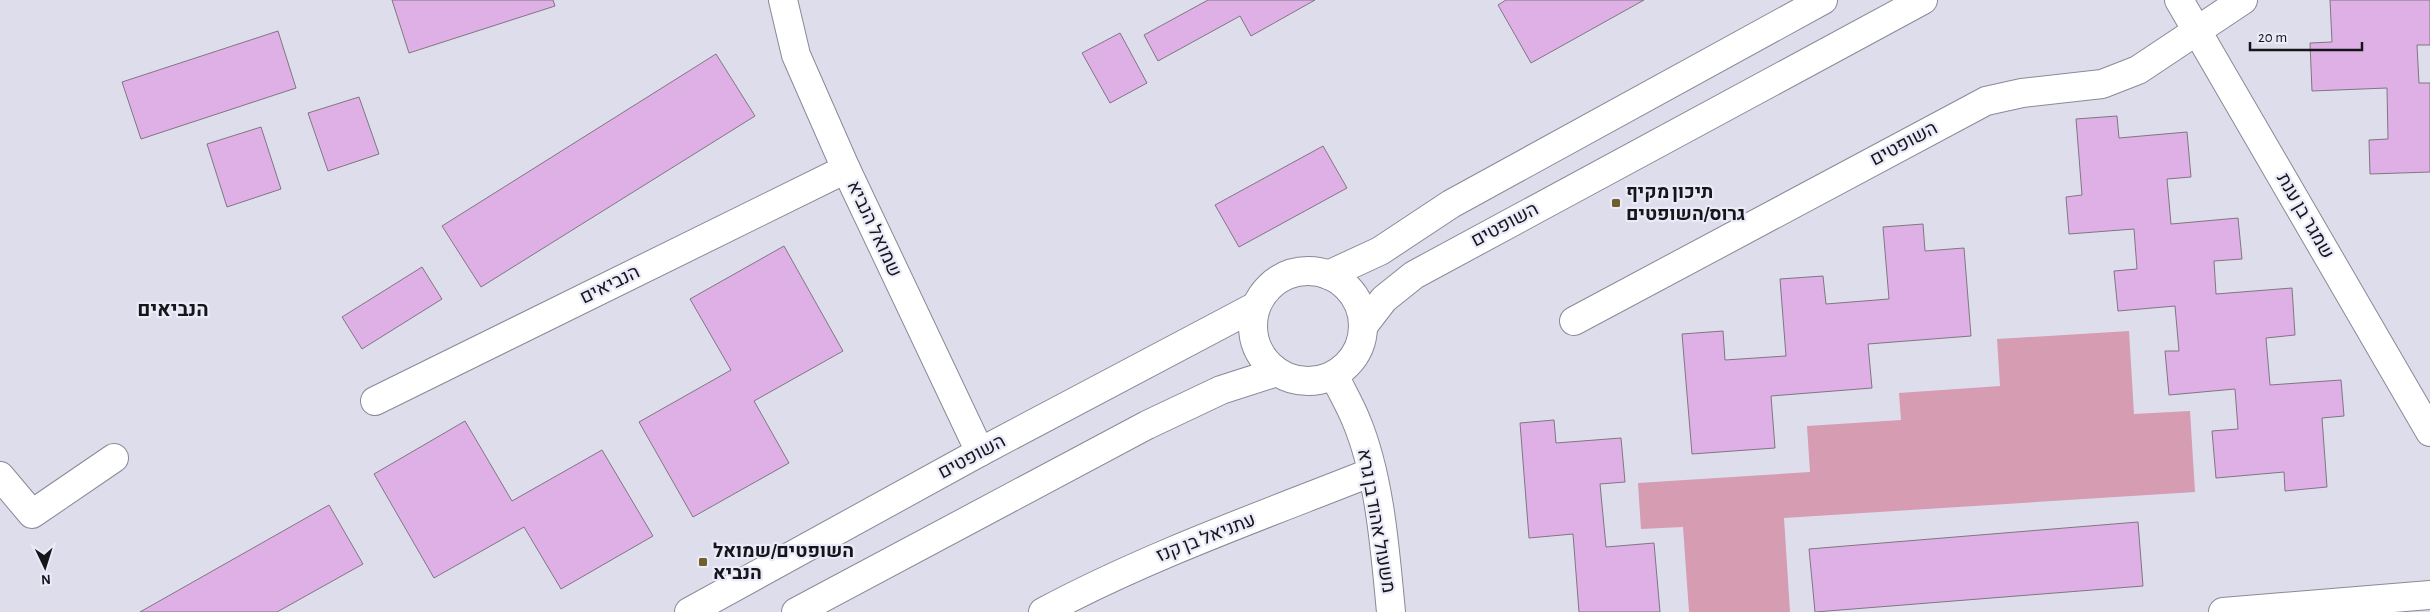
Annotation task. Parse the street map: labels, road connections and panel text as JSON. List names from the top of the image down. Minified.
{"streets":{"street":["השופטים","שמגר בן ענת","שמואל הנביא","הנביאים","משעול אהוד בן גרא","עתניאל בן קנז"]},"crossings":[["השופטים","שמגר בן ענת"],["השופטים","שמואל הנביא"],["השופטים","משעול אהוד בן גרא"],["שמואל הנביא","הנביאים"],["משעול אהוד בן גרא","עתניאל בן קנז"]],"districts":["הנביאים"],"places":{"transit":["תיכון מקיף גרוס/השופטים","השופטים/שמואל הנביא"]},"scale_bar":"20 m","north":"bottom"}
